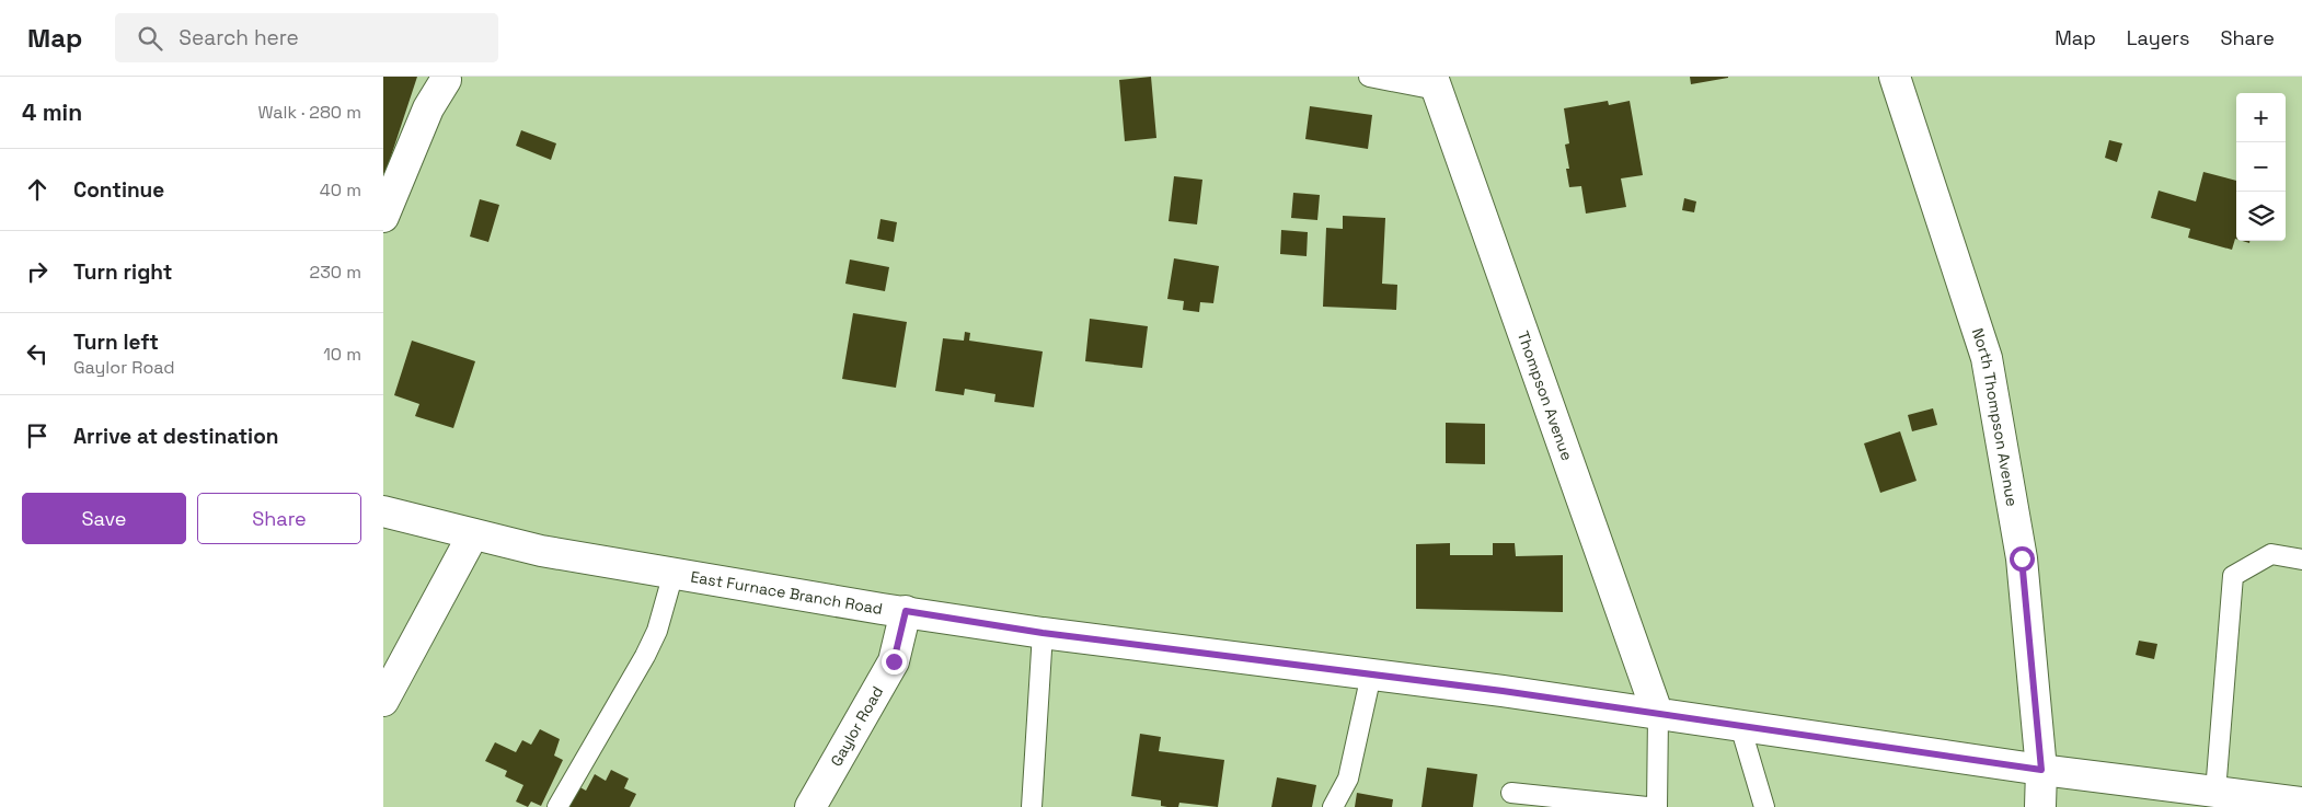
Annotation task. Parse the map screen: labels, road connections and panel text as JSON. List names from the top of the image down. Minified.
{"streets":{"street":["Thompson Avenue","North Thompson Avenue","East Furnace Branch Road","Gaylor Road"]},"crossings":[["Thompson Avenue","East Furnace Branch Road"],["North Thompson Avenue","East Furnace Branch Road"],["East Furnace Branch Road","Gaylor Road"]],"page":{"header":"Map","search":"Search here","nav":["Map","Layers","Share"],"heading":["4 min","Walk · 280 m"],"map_buttons":["+","−"],"list":[["Continue","40 m"],["Turn right","230 m"],["Turn left","Gaylor Road","10 m"],"Arrive at destination"],"buttons":["Save","Share"]}}
